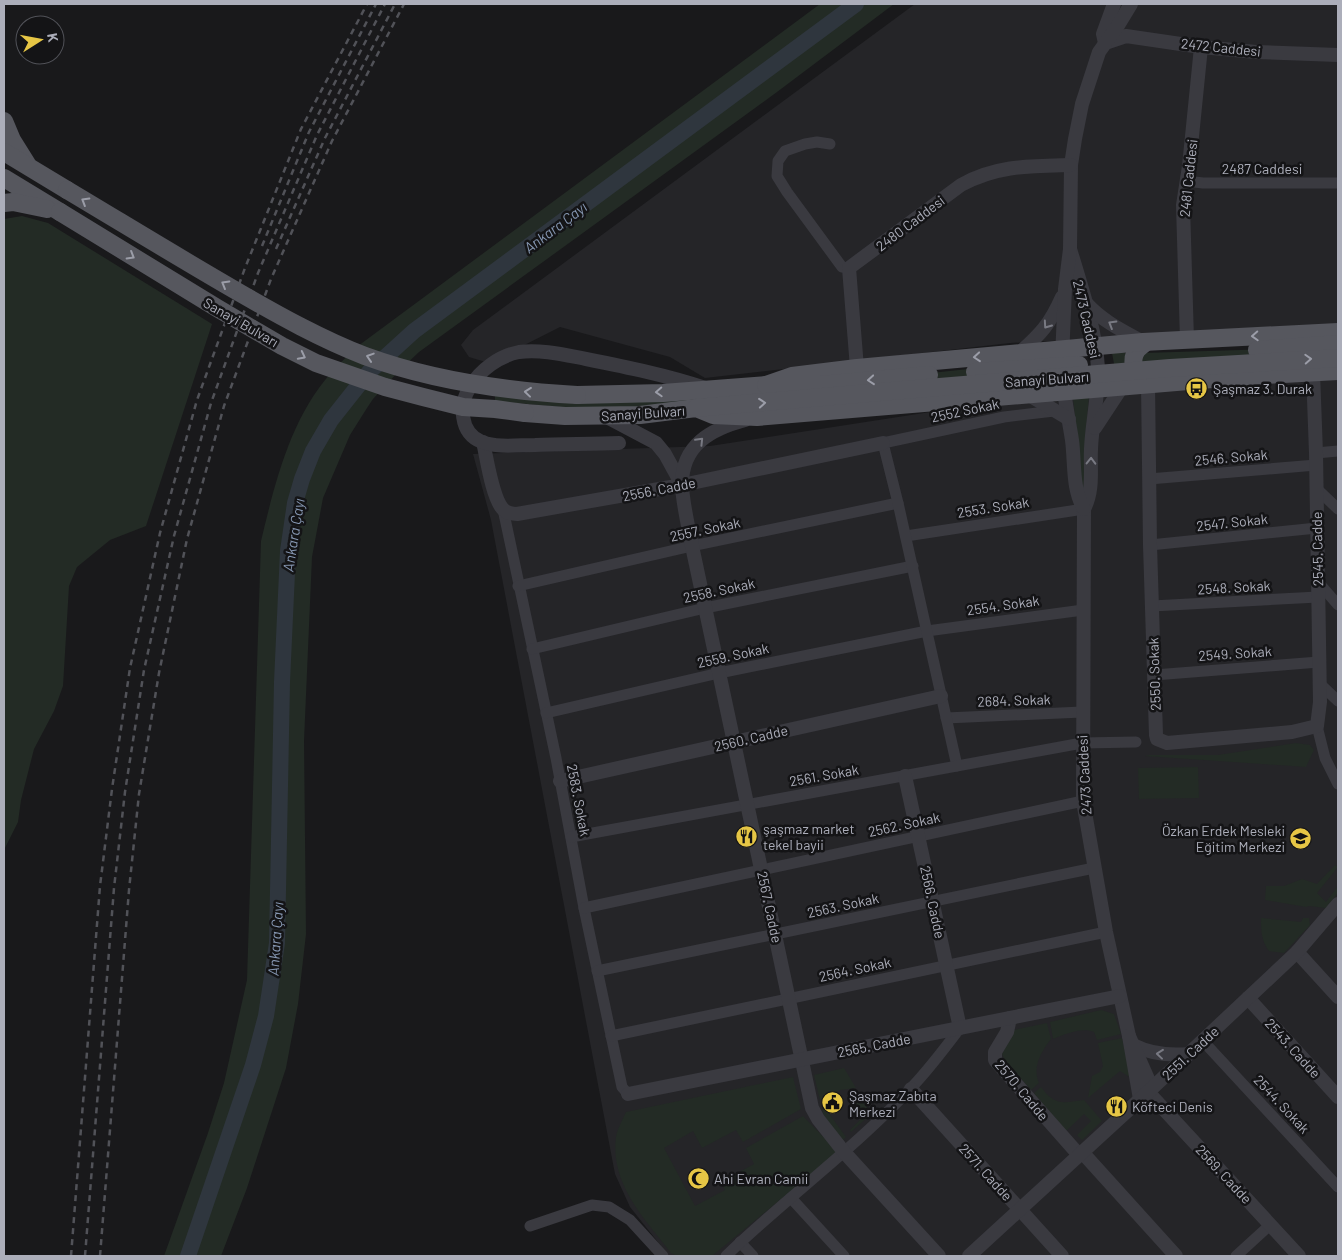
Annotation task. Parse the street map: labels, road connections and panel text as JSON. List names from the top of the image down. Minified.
{"streets":{"main road":["Sanayi Bulvarı"],"street":["2472 Caddesi","2487 Caddesi","2481 Caddesi","2480 Caddesi","2473 Caddesi","2552 Sokak","2546. Sokak","2556. Cadde","2553. Sokak","2547. Sokak","2557. Sokak","2545. Cadde","2548. Sokak","2558. Sokak","2554. Sokak","2549. Sokak","2559. Sokak","2550. Sokak","2684. Sokak","2560. Cadde","2561. Sokak","2583. Sokak","2562. Sokak","2566. Cadde","2563. Sokak","2567. Cadde","2564. Sokak","2565. Cadde","2543. Cadde","2551. Cadde","2570. Cadde","2544. Sokak","2571. Cadde","2569. Cadde"]},"crossings":[["2472 Caddesi","2481 Caddesi"],["2472 Caddesi","2473 Caddesi"],["2487 Caddesi","2481 Caddesi"],["2480 Caddesi","2473 Caddesi"],["2473 Caddesi","2553. Sokak"],["2473 Caddesi","2554. Sokak"],["2473 Caddesi","2684. Sokak"],["2473 Caddesi","2561. Sokak"],["2473 Caddesi","2562. Sokak"],["2473 Caddesi","2563. Sokak"],["2473 Caddesi","2564. Sokak"],["2473 Caddesi","2565. Cadde"],["2473 Caddesi","2569. Cadde"],["2552 Sokak","2556. Cadde"],["2546. Sokak","2545. Cadde"],["2546. Sokak","2550. Sokak"],["2556. Cadde","2583. Sokak"],["2556. Cadde","2567. Cadde"],["2547. Sokak","2545. Cadde"],["2547. Sokak","2550. Sokak"],["2557. Sokak","2583. Sokak"],["2557. Sokak","2567. Cadde"],["2545. Cadde","2548. Sokak"],["2545. Cadde","2549. Sokak"],["2545. Cadde","2550. Sokak"],["2548. Sokak","2550. Sokak"],["2558. Sokak","2583. Sokak"],["2558. Sokak","2567. Cadde"],["2554. Sokak","2559. Sokak"],["2549. Sokak","2550. Sokak"],["2559. Sokak","2583. Sokak"],["2559. Sokak","2567. Cadde"],["2560. Cadde","2583. Sokak"],["2560. Cadde","2567. Cadde"],["2561. Sokak","2583. Sokak"],["2561. Sokak","2566. Cadde"],["2561. Sokak","2567. Cadde"],["2583. Sokak","2562. Sokak"],["2583. Sokak","2563. Sokak"],["2583. Sokak","2564. Sokak"],["2583. Sokak","2565. Cadde"],["2562. Sokak","2566. Cadde"],["2562. Sokak","2567. Cadde"],["2566. Cadde","2563. Sokak"],["2566. Cadde","2564. Sokak"],["2566. Cadde","2565. Cadde"],["2563. Sokak","2567. Cadde"],["2567. Cadde","2564. Sokak"],["2567. Cadde","2565. Cadde"],["2565. Cadde","2570. Cadde"],["2543. Cadde","2551. Cadde"],["2551. Cadde","2570. Cadde"],["2551. Cadde","2544. Sokak"],["2551. Cadde","2571. Cadde"],["2551. Cadde","2569. Cadde"]],"water":["Ankara Çayı"],"places":{"bus stop":["Şaşmaz 3. Durak"],"restaurant":["şaşmaz market tekel bayii","Köfteci Denis"],"school or university":["Özkan Erdek Mesleki Eğitim Merkezi"],"public building":["Şaşmaz Zabıta Merkezi"],"mosque":["Ahi Evran Camii"]},"north":"right"}
